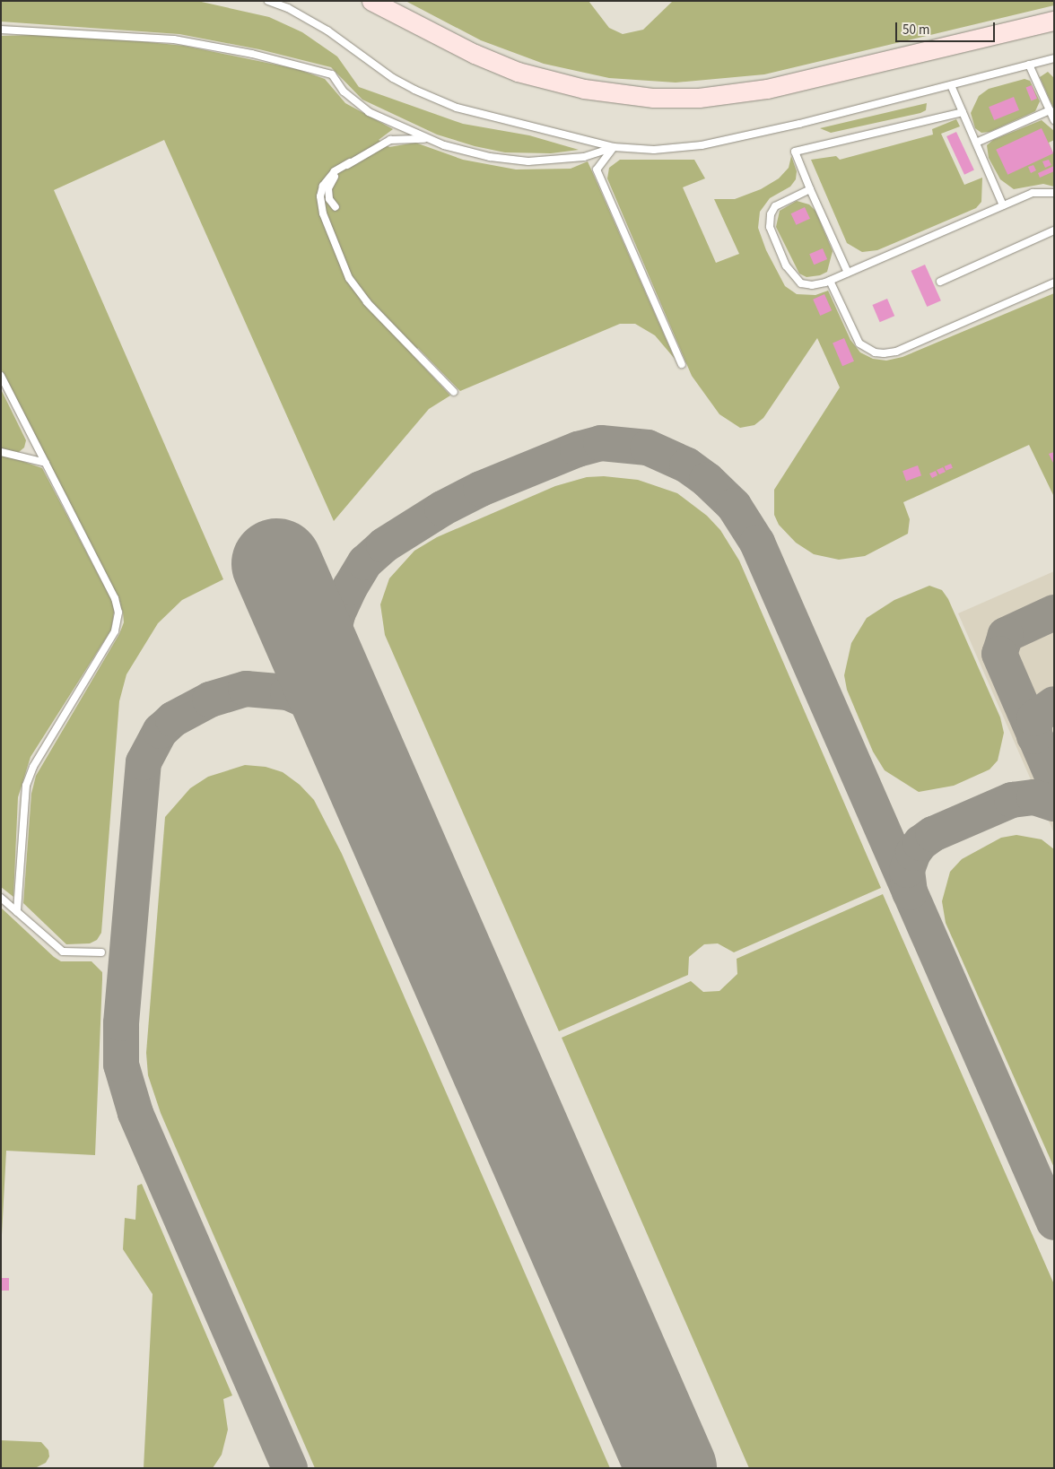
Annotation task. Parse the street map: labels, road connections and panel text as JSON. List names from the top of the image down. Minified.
{"scale_bar":"50 m"}
